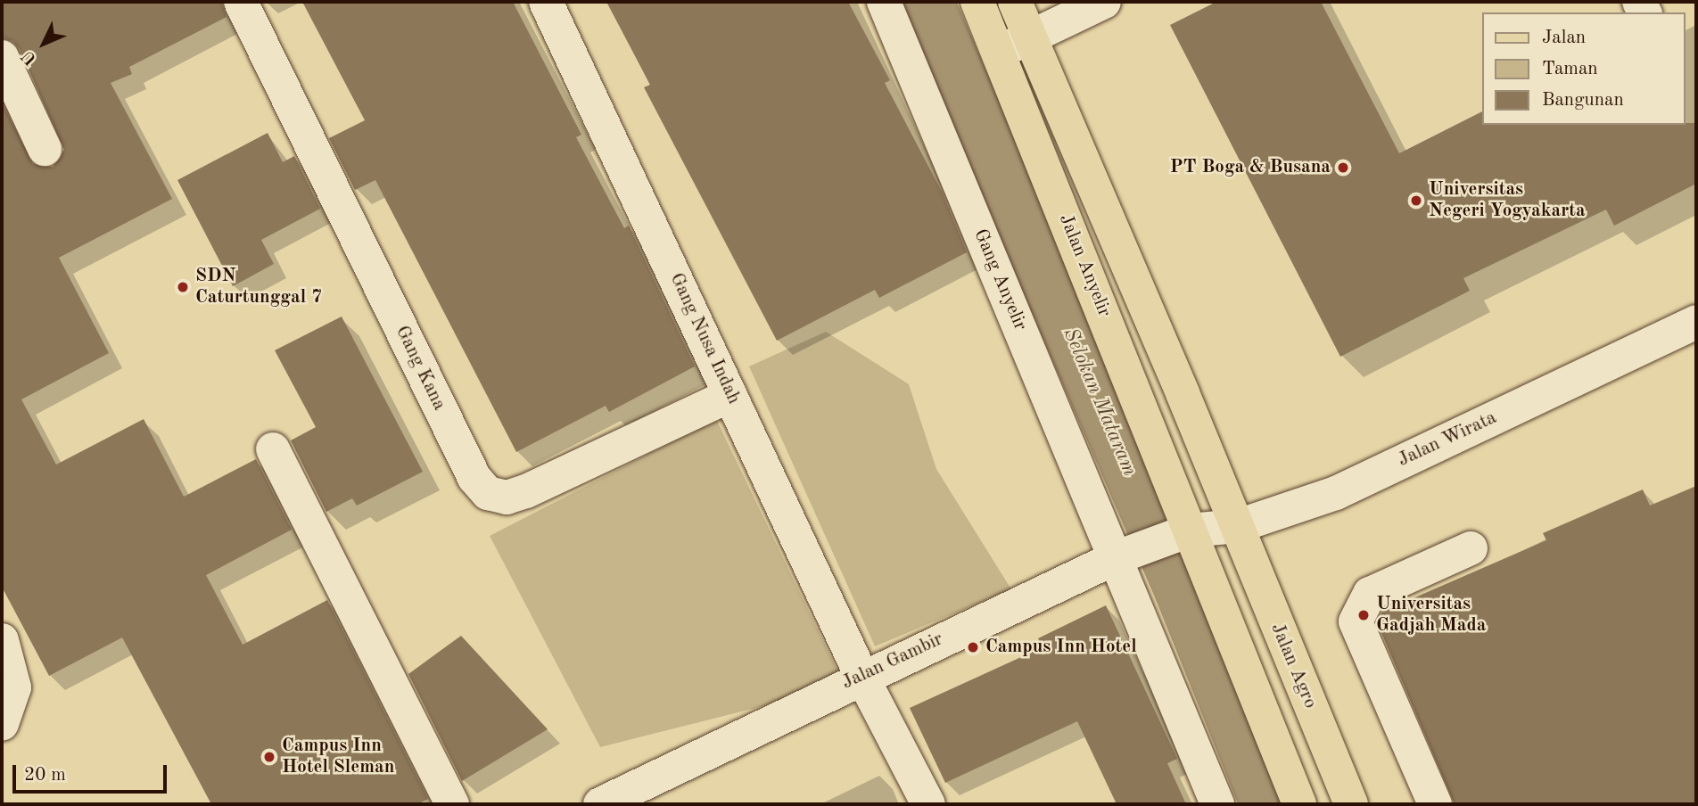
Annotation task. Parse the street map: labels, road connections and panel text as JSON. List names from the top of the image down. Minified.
{"streets":{"main road":["Jalan Anyelir","Jalan Agro"],"street":["Gang Anyelir","Gang Nusa Indah","Gang Kana","Jalan Wirata","Jalan Gambir"]},"crossings":[["Jalan Anyelir","Jalan Wirata"],["Jalan Anyelir","Jalan Gambir"],["Jalan Anyelir","Jalan Agro"],["Gang Anyelir","Jalan Gambir"],["Gang Nusa Indah","Gang Kana"],["Gang Nusa Indah","Jalan Gambir"],["Jalan Wirata","Jalan Gambir"],["Jalan Wirata","Jalan Agro"]],"water":["Selokan Mataram"],"places":["PT Boga & Busana","Universitas Negeri Yogyakarta","SDN Caturtunggal 7","Universitas Gadjah Mada","Campus Inn Hotel","Campus Inn Hotel Sleman"],"legend":["Jalan","Taman","Bangunan"],"scale_bar":"20 m","north":"bottom left"}
